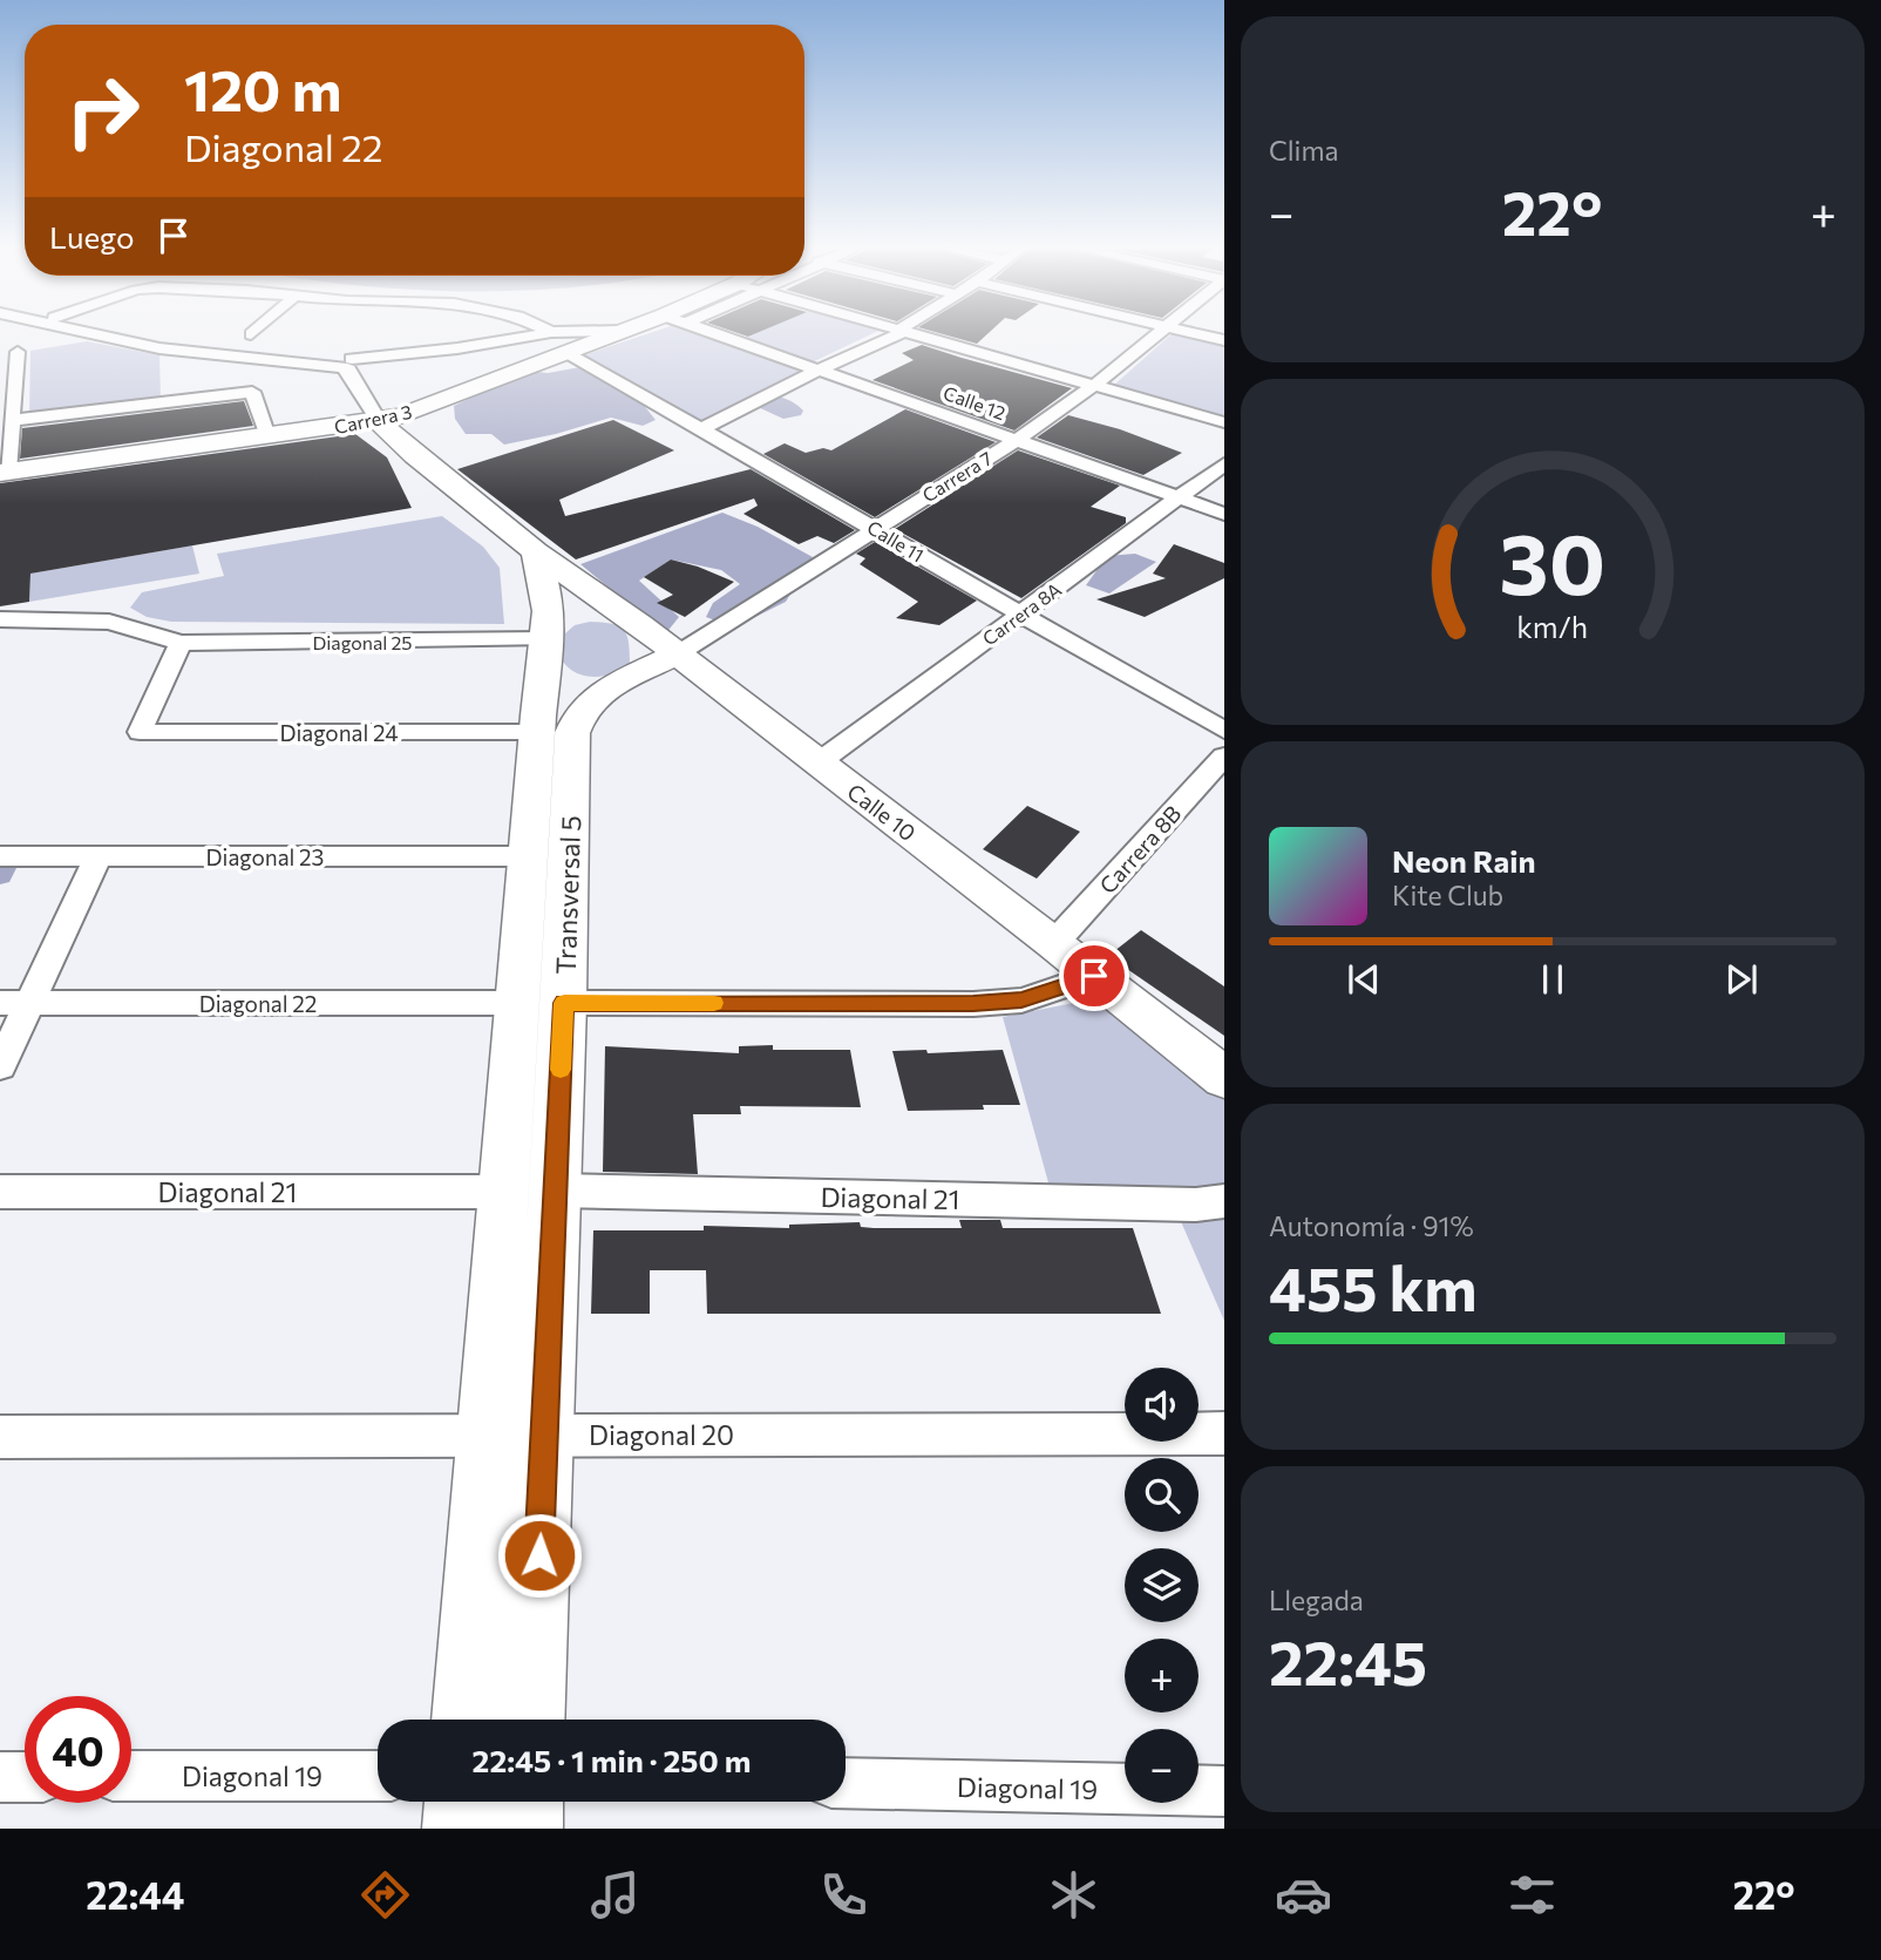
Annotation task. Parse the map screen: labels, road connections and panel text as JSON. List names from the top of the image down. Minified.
{"streets":{"street":["Calle 12","Carrera 3","Carrera 7","Calle 11","Carrera 8A","Diagonal 25","Diagonal 24","Calle 10","Carrera 8B","Diagonal 23","Transversal 5","Diagonal 22","Diagonal 21","Diagonal 20","Diagonal 19"]},"crossings":[["Calle 12","Carrera 7"],["Calle 12","Carrera 8A"],["Carrera 3","Calle 11"],["Carrera 3","Calle 10"],["Carrera 7","Calle 11"],["Carrera 7","Calle 10"],["Carrera 7","Transversal 5"],["Calle 11","Carrera 8A"],["Carrera 8A","Calle 10"],["Diagonal 25","Diagonal 24"],["Diagonal 25","Transversal 5"],["Diagonal 24","Transversal 5"],["Calle 10","Carrera 8B"],["Calle 10","Transversal 5"],["Calle 10","Diagonal 22"],["Diagonal 23","Transversal 5"],["Transversal 5","Diagonal 22"],["Transversal 5","Diagonal 21"],["Transversal 5","Diagonal 20"]],"page":{"tile":["Clima",["Autonomía · 91%","455 km"],["Llegada","22:45"]],"turn":["120 m","Diagonal 22"],"heat":["−","22°","+"],"then":"Luego","song":["Neon Rain","Kite Club"],"map_buttons":["+","−"],"limit":"40","trip":"22:45 · 1 min · 250 m","tabs":["22:44","22°"],"gauge":["30","km/h"]}}
